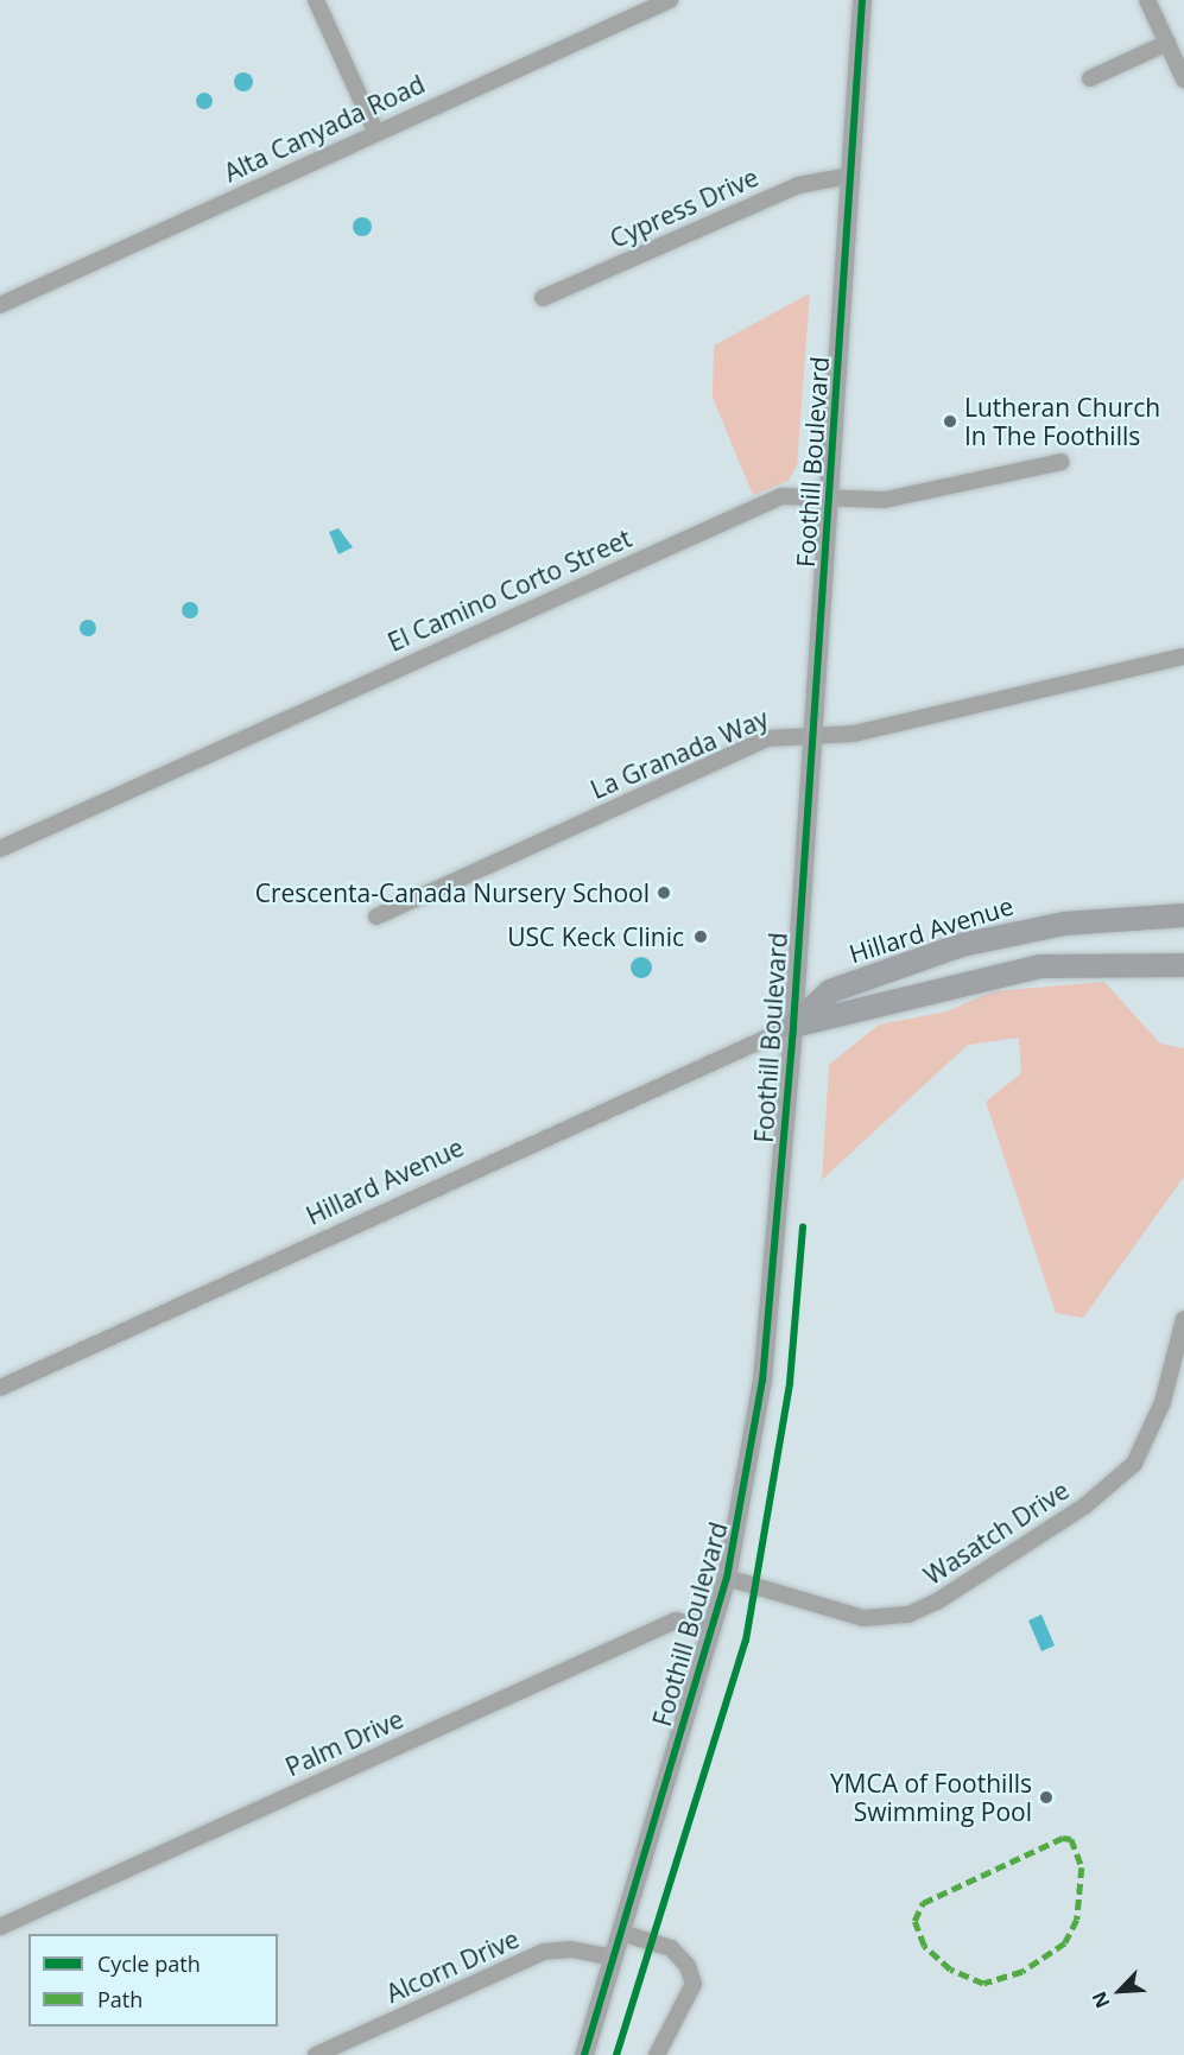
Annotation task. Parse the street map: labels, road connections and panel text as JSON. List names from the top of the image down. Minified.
{"streets":{"highway":["Hillard Avenue"],"main road":["Foothill Boulevard"],"street":["Alta Canyada Road","Cypress Drive","El Camino Corto Street","La Granada Way","Wasatch Drive","Palm Drive","Alcorn Drive"]},"crossings":[["Cypress Drive","Foothill Boulevard"],["Foothill Boulevard","El Camino Corto Street"],["Foothill Boulevard","La Granada Way"],["Foothill Boulevard","Hillard Avenue"],["Foothill Boulevard","Wasatch Drive"],["Foothill Boulevard","Palm Drive"],["Foothill Boulevard","Alcorn Drive"]],"places":["Lutheran Church In The Foothills","Crescenta-Canada Nursery School","USC Keck Clinic","YMCA of Foothills Swimming Pool"],"legend":["Cycle path","Path"],"north":"bottom left"}
